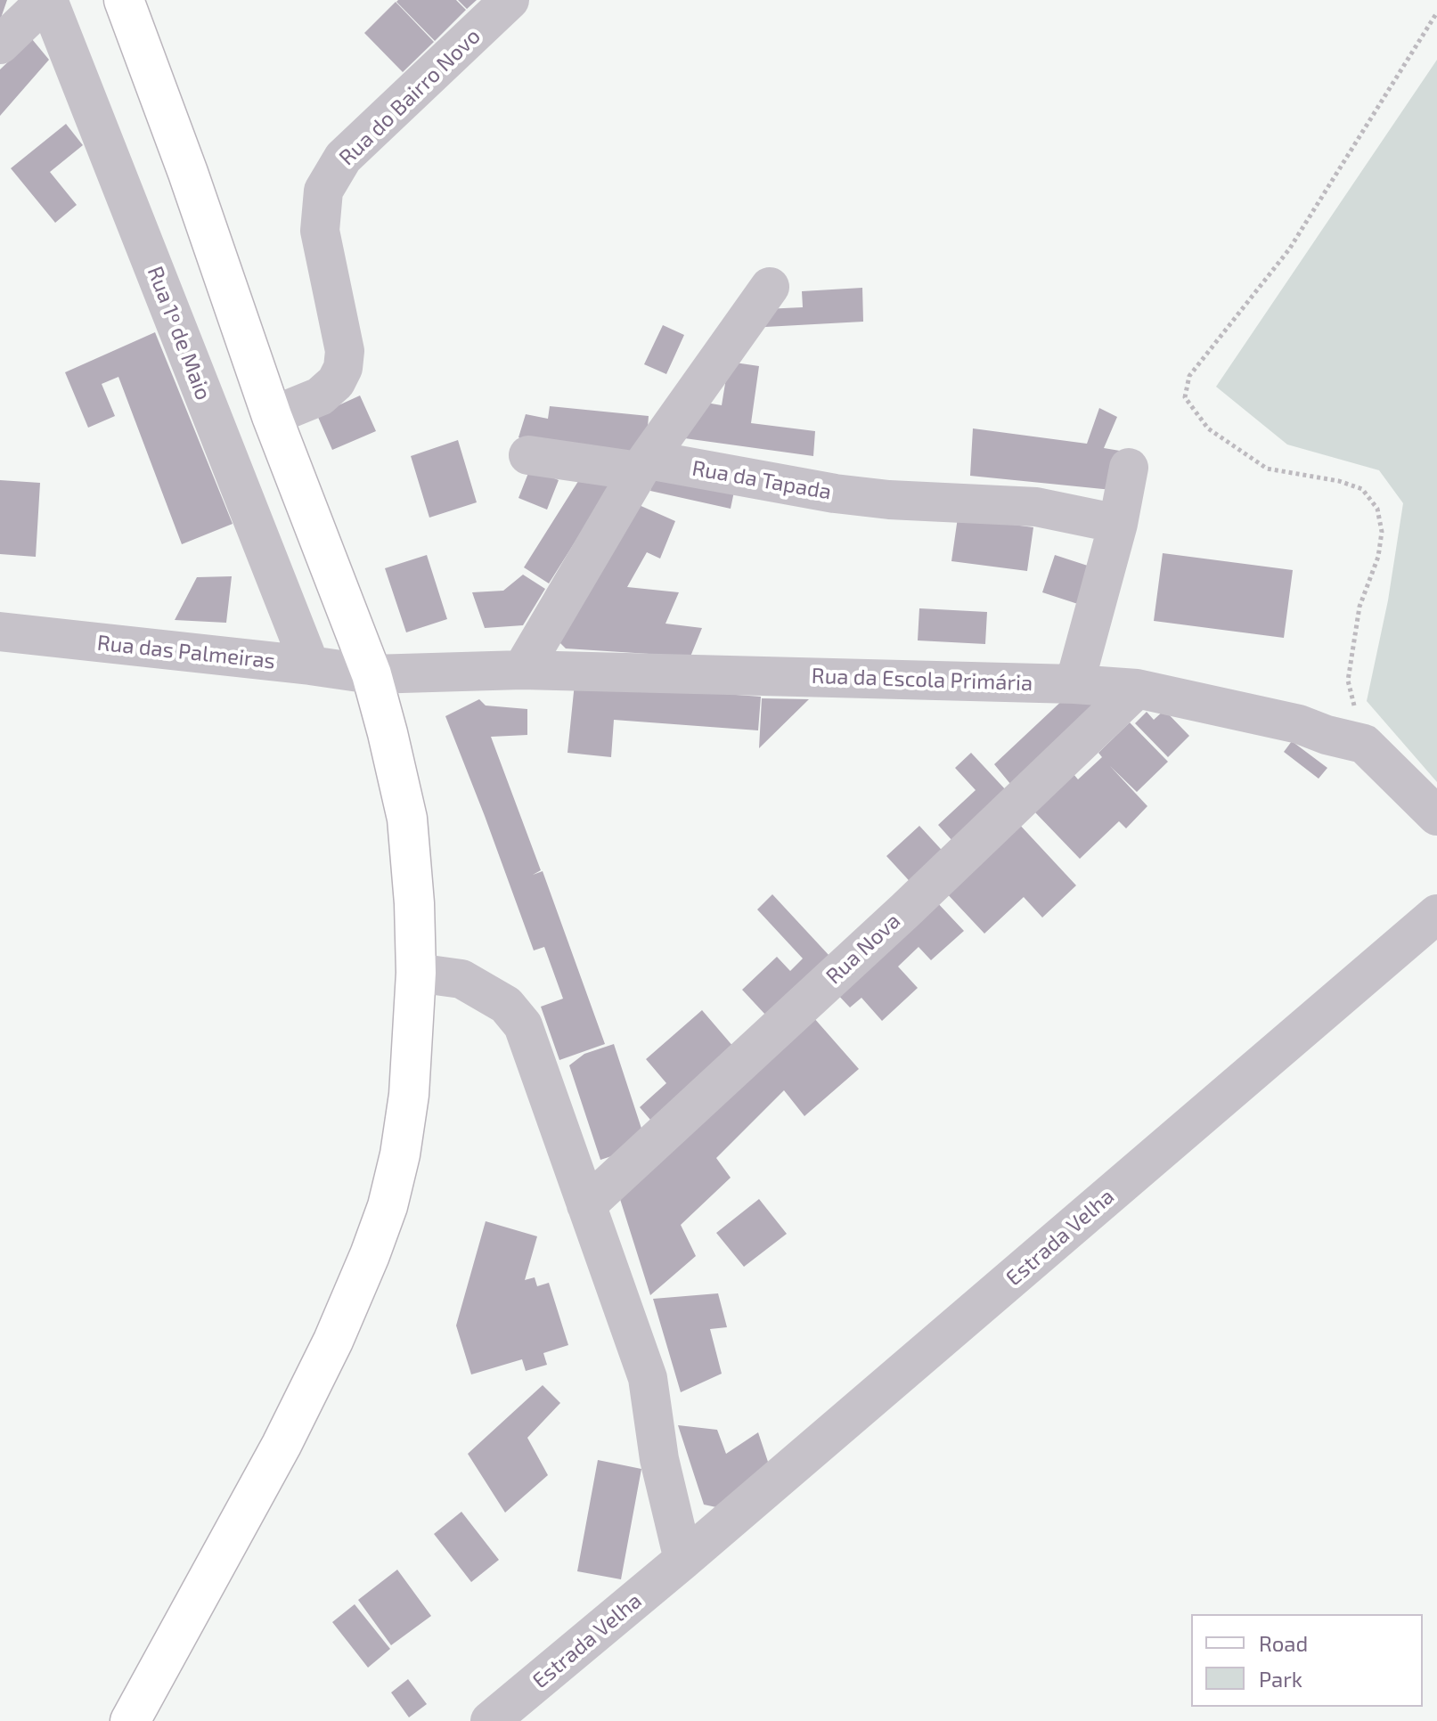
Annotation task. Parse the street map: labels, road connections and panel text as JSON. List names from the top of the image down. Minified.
{"streets":{"street":["Rua do Bairro Novo","Rua 1º de Maio","Rua da Tapada","Rua das Palmeiras","Rua da Escola Primária","Rua Nova","Estrada Velha"]},"crossings":[["Rua 1º de Maio","Rua das Palmeiras"],["Rua das Palmeiras","Rua da Escola Primária"],["Rua da Escola Primária","Rua Nova"]],"legend":["Road","Park"]}
